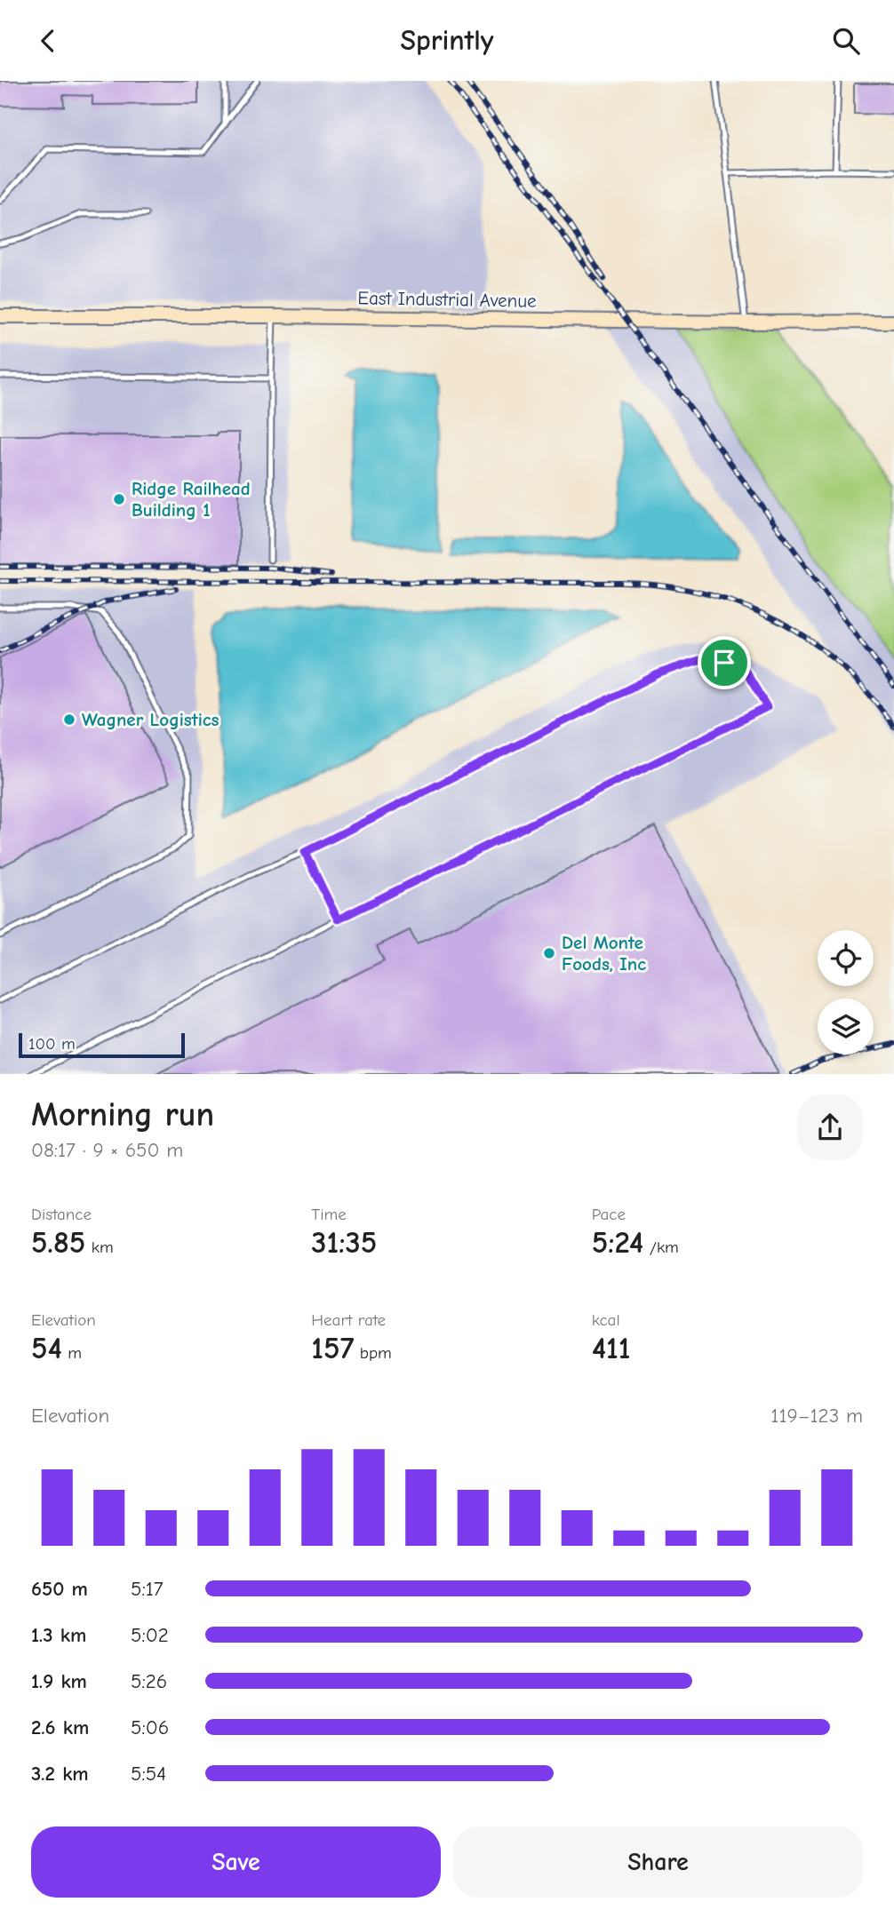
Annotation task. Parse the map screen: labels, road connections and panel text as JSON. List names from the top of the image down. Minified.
{"streets":{"street":["East Industrial Avenue"]},"places":["Ridge Railhead Building 1","Wagner Logistics","Del Monte Foods, Inc"],"scale_bar":"100 m","page":{"header":"Sprintly","scale":"100 m","heading":["Morning run","08:17 · 9 × 650 m"],"stats":[["Distance","5.85 km"],["Time","31:35"],["Pace","5:24 /km"],["Elevation","54 m"],["Heart rate","157 bpm"],["kcal","411"]],"chart":["Elevation","119–123 m"],"list":[{"name":"650 m","note":"5:17"},{"name":"1.3 km","note":"5:02"},{"name":"1.9 km","note":"5:26"},{"name":"2.6 km","note":"5:06"},{"name":"3.2 km","note":"5:54"}],"buttons":["Save","Share"]}}
